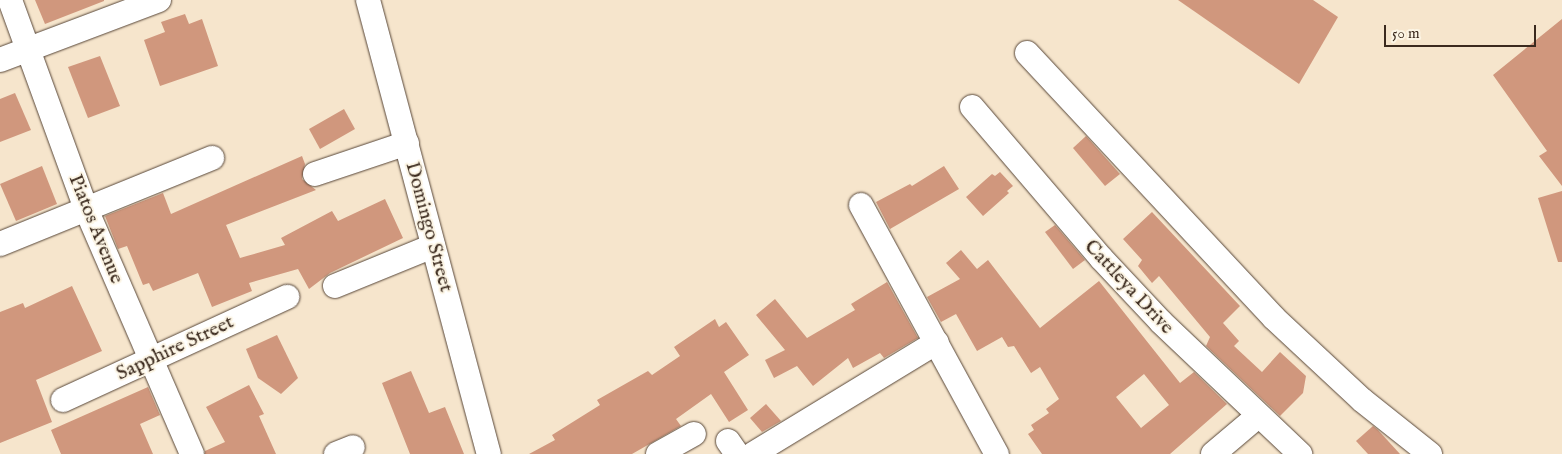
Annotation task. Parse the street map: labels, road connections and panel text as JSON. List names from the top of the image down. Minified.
{"streets":{"street":["Domingo Street","Piatos Avenue","Cattleya Drive","Sapphire Street"]},"crossings":[["Piatos Avenue","Sapphire Street"]],"scale_bar":"50 m"}
